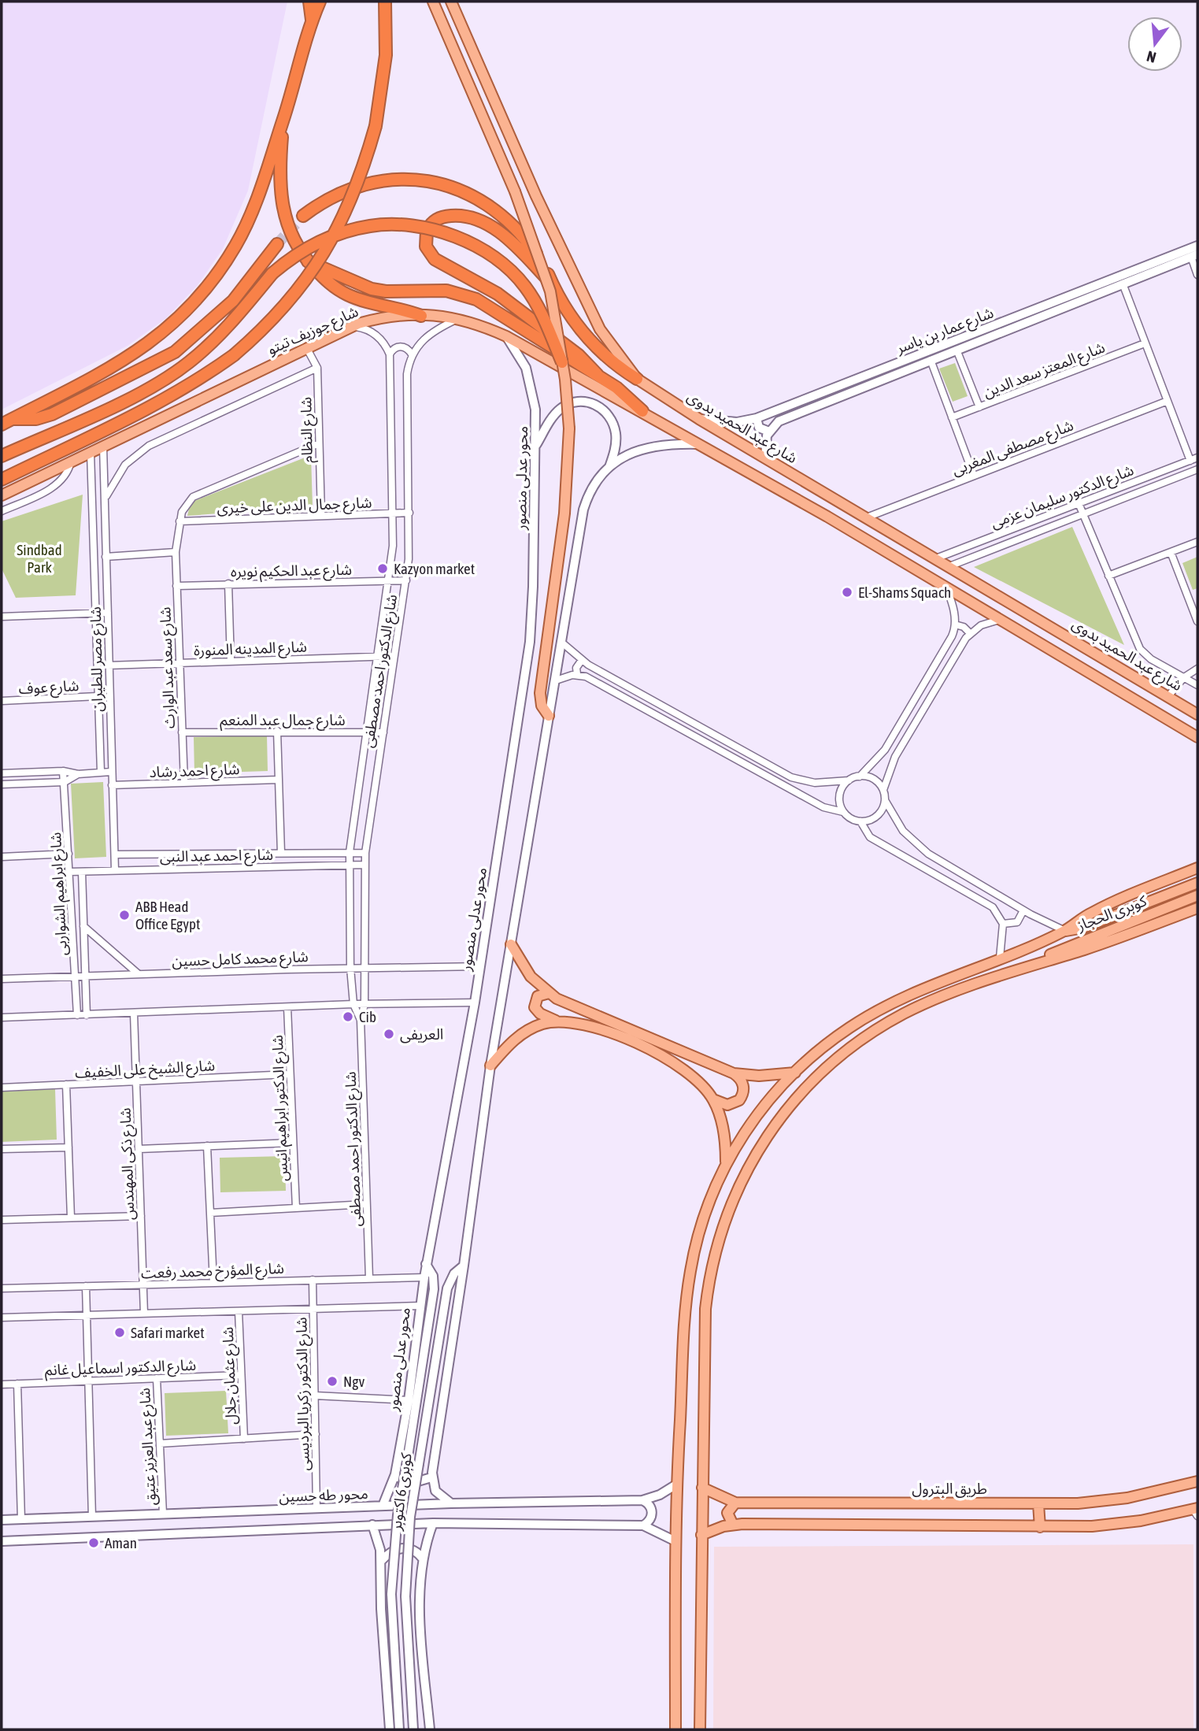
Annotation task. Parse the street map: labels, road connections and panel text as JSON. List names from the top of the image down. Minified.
{"streets":{"highway":["شارع جوزيف تيتو"],"main road":["شارع عمار بن ياسر","شارع عبد الحميد بدوى","محور عدلى منصور","كوبرى الحجاز","طريق البترول","كوبرى 6 اكتوبر","محور طه حسين"],"street":["شارع المعتز سعد الدين","شارع النظام","شارع مصطفى المغربى","شارع الدكتور سليمان عزمى","شارع جمال الدين على خيرى","شارع عبد الحكيم نويره","شارع المدينه المنورة","شارع مصر للطيران","شارع سعد عبد الوارث","شارع الدكتور احمد مصطفى","شارع عوف","شارع جمال عبد المنعم","شارع احمد رشاد","شارع احمد عبد النبى","شارع ابراهيم الشواربى","شارع محمد كامل حسين","شارع الشيخ على الخفيف","شارع الدكتور ابراهيم انيس","شارع ذكى المهندس","شارع المؤرخ محمد رفعت","شارع الدكتور اسماعيل غانم","شارع عثمان جلال","شارع الدكتور زكريا البرديسى","شارع عبد العزيز عتيق"]},"crossings":[["شارع جوزيف تيتو","شارع النظام"],["شارع جوزيف تيتو","محور عدلى منصور"],["شارع جوزيف تيتو","شارع مصر للطيران"],["شارع عمار بن ياسر","شارع عبد الحميد بدوى"],["شارع عبد الحميد بدوى","شارع مصطفى المغربى"],["شارع عبد الحميد بدوى","شارع الدكتور سليمان عزمى"],["شارع النظام","شارع جمال الدين على خيرى"],["محور عدلى منصور","شارع محمد كامل حسين"],["محور عدلى منصور","شارع المؤرخ محمد رفعت"],["محور عدلى منصور","كوبرى 6 اكتوبر"],["محور عدلى منصور","محور طه حسين"],["شارع جمال الدين على خيرى","شارع سعد عبد الوارث"],["شارع جمال الدين على خيرى","شارع الدكتور احمد مصطفى"],["شارع عبد الحكيم نويره","شارع سعد عبد الوارث"],["شارع عبد الحكيم نويره","شارع الدكتور احمد مصطفى"],["شارع المدينه المنورة","شارع مصر للطيران"],["شارع المدينه المنورة","شارع سعد عبد الوارث"],["شارع المدينه المنورة","شارع الدكتور احمد مصطفى"],["شارع مصر للطيران","شارع عوف"],["شارع مصر للطيران","شارع احمد رشاد"],["شارع مصر للطيران","شارع احمد عبد النبى"],["شارع سعد عبد الوارث","شارع جمال عبد المنعم"],["شارع سعد عبد الوارث","شارع احمد رشاد"],["شارع الدكتور احمد مصطفى","شارع جمال عبد المنعم"],["شارع الدكتور احمد مصطفى","شارع احمد عبد النبى"],["شارع الدكتور احمد مصطفى","شارع محمد كامل حسين"],["شارع الدكتور احمد مصطفى","شارع المؤرخ محمد رفعت"],["شارع احمد عبد النبى","شارع ابراهيم الشواربى"],["شارع ابراهيم الشواربى","شارع محمد كامل حسين"],["شارع الشيخ على الخفيف","شارع الدكتور ابراهيم انيس"],["شارع الشيخ على الخفيف","شارع ذكى المهندس"],["شارع ذكى المهندس","شارع المؤرخ محمد رفعت"],["شارع المؤرخ محمد رفعت","شارع الدكتور زكريا البرديسى"],["شارع الدكتور اسماعيل غانم","شارع عثمان جلال"],["شارع الدكتور اسماعيل غانم","شارع عبد العزيز عتيق"],["شارع الدكتور زكريا البرديسى","محور طه حسين"],["شارع عبد العزيز عتيق","محور طه حسين"]],"parks":["Sindbad Park"],"places":["Kazyon market","El-Shams Squach","ABB Head Office Egypt","Cib","العريفى","Safari market","Ngv","Aman"],"north":"bottom"}
